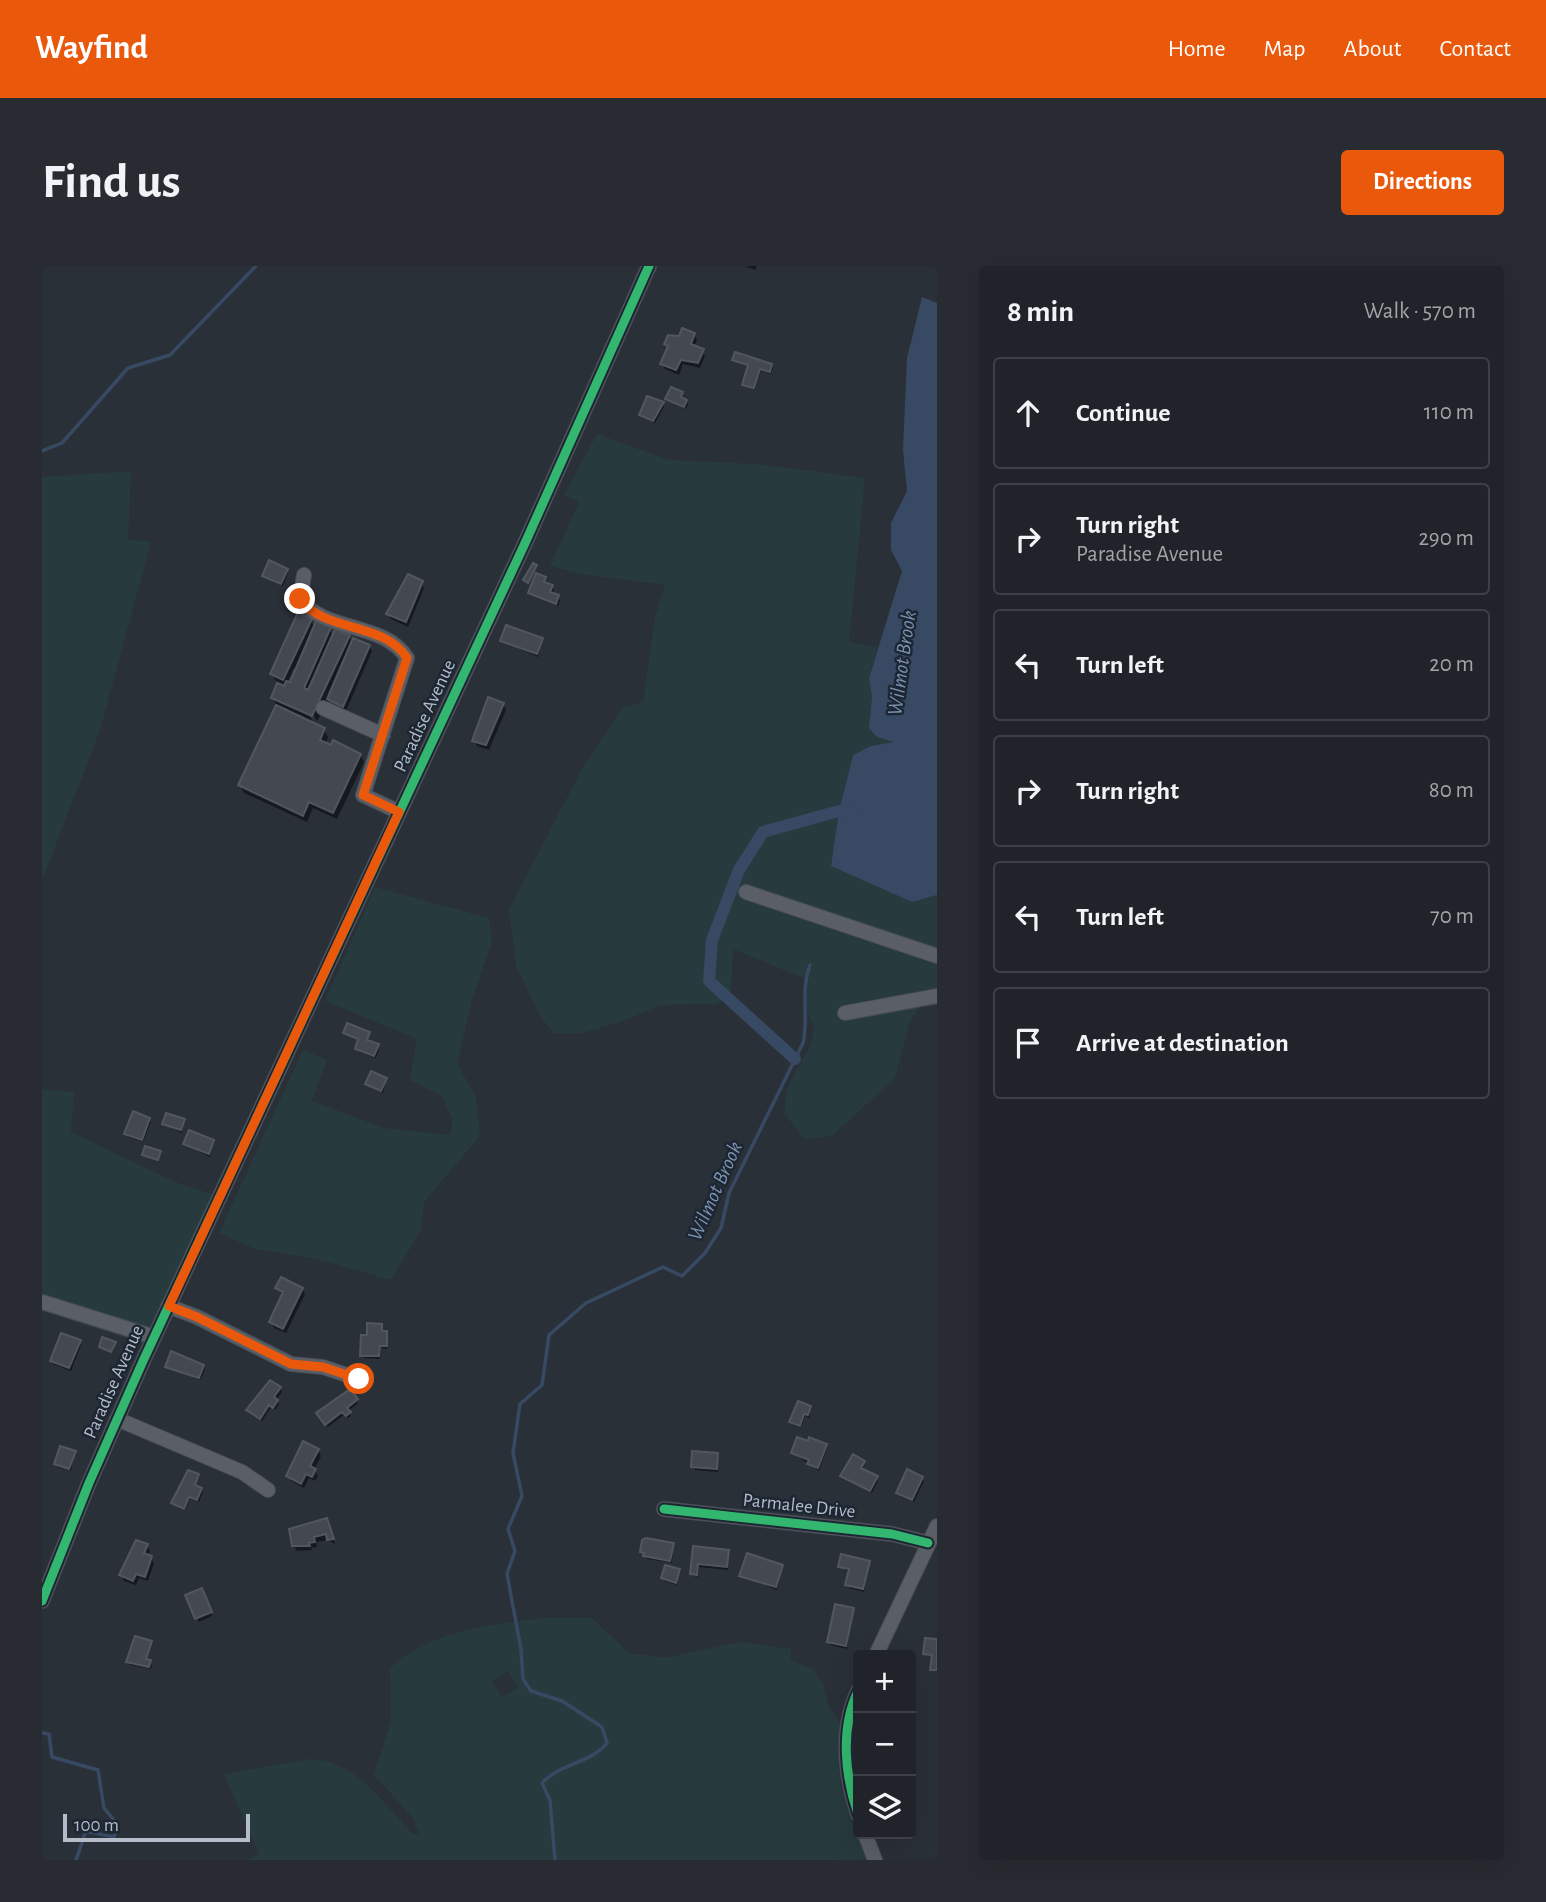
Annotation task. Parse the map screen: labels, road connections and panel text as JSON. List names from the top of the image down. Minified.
{"streets":{"street":["Paradise Avenue","Parmalee Drive"]},"water":["Wilmot Brook"],"scale_bar":"100 m","page":{"header":"Wayfind","nav":["Home","Map","About","Contact"],"buttons":"Directions","title":"Find us","heading":["8 min","Walk · 570 m"],"list":[["Continue","110 m"],["Turn right","Paradise Avenue","290 m"],["Turn left","20 m"],["Turn right","80 m"],["Turn left","70 m"],"Arrive at destination"],"map_buttons":["+","−"],"scale":"100 m"}}
